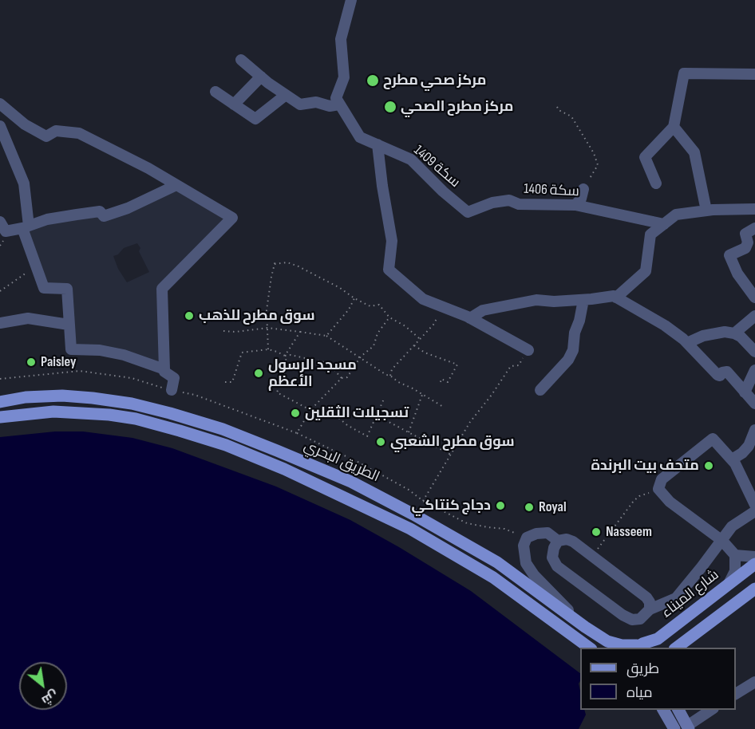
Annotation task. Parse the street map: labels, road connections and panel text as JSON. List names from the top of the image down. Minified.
{"streets":{"main road":["الطريق البحري","شارع الميناء"],"street":["1409 سكة","1406 سكة"]},"crossings":[["1409 سكة","1406 سكة"],["الطريق البحري","شارع الميناء"]],"places":["مركز صحي مطرح","مركز مطرح الصحي","سوق مطرح للذهب","Paisley","مسجد الرسول الأعظم","تسجيلات الثقلين","سوق مطرح الشعبي","متحف بيت البرندة","دجاج كنتاكي","Royal","Nasseem"],"legend":["طريق","مياه"],"north":"bottom right"}
